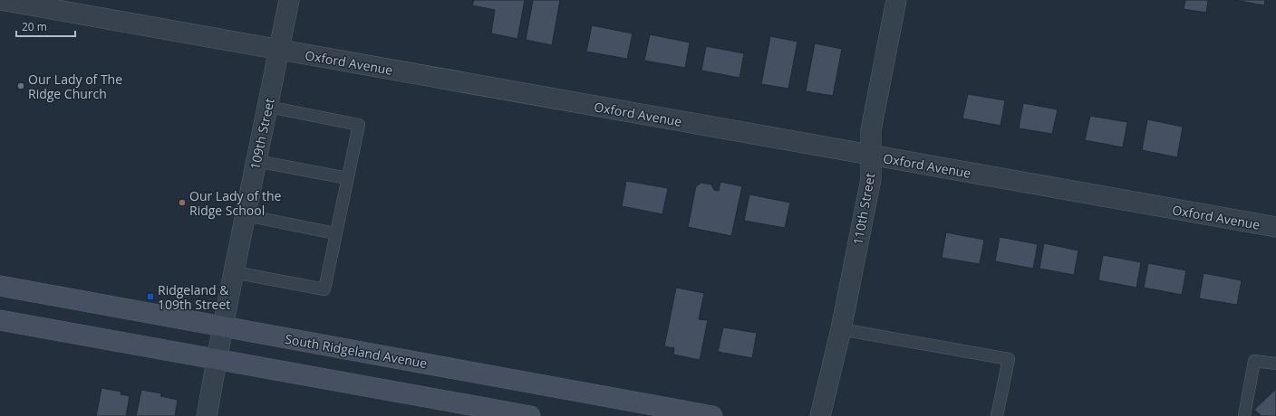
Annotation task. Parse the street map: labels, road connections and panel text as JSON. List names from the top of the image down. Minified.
{"streets":{"main road":["South Ridgeland Avenue"],"street":["Oxford Avenue","109th Street","110th Street"]},"crossings":[["Oxford Avenue","109th Street"],["Oxford Avenue","110th Street"],["109th Street","South Ridgeland Avenue"]],"places":{"other":["Our Lady of The Ridge Church","Our Lady of the Ridge School"],"transit":["Ridgeland & 109th Street"]},"scale_bar":"20 m"}
